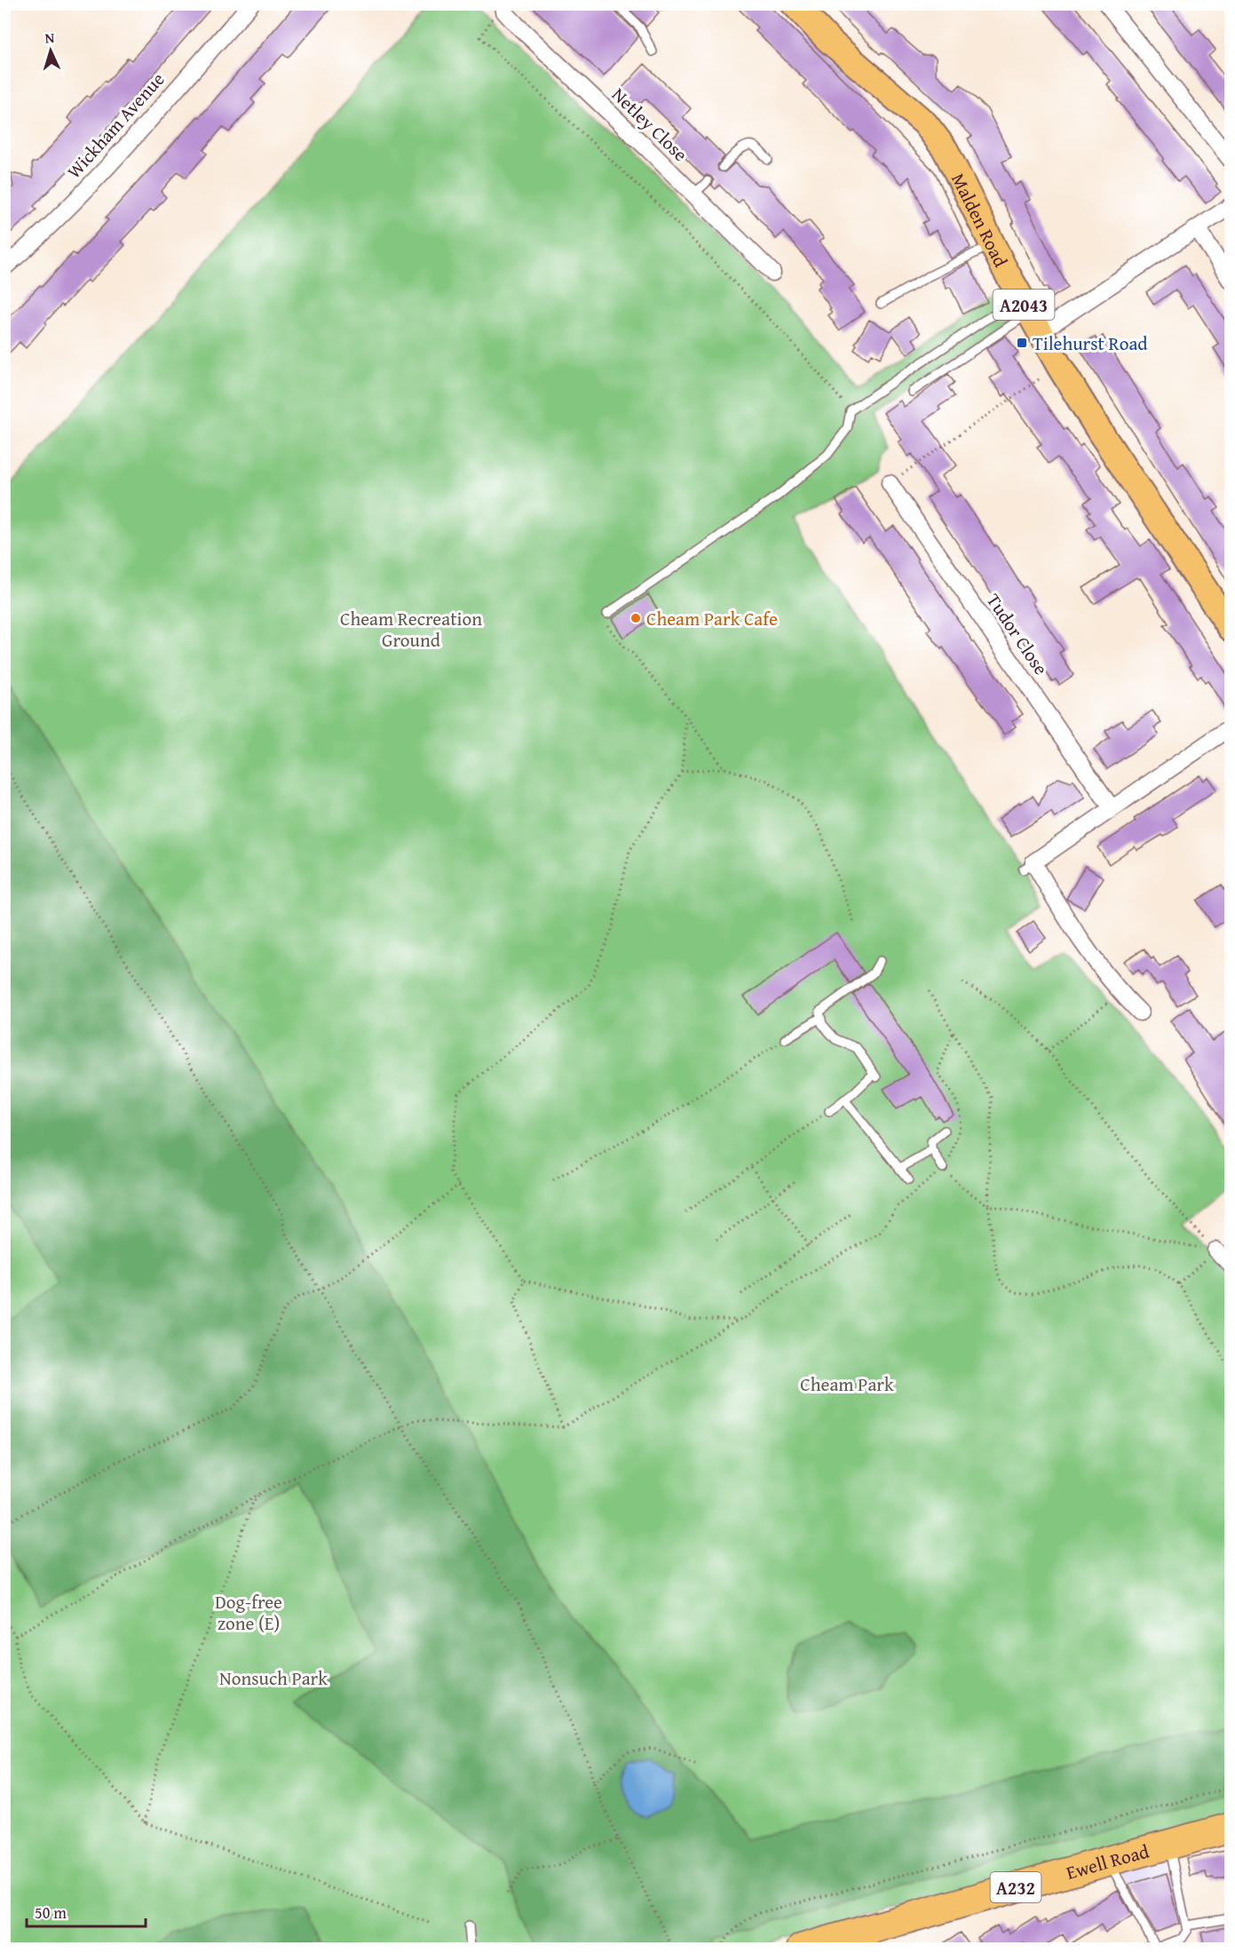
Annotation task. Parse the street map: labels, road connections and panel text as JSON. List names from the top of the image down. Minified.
{"streets":{"highway":["Ewell Road","A232"],"main road":["Malden Road","A2043"],"street":["Netley Close","Wickham Avenue","Tudor Close"]},"parks":["Cheam Recreation Ground","Cheam Park","Dog-free zone (E)","Nonsuch Park"],"places":{"transit":["Tilehurst Road"],"other":["Cheam Park Cafe"]},"scale_bar":"50 m","north":"top"}
